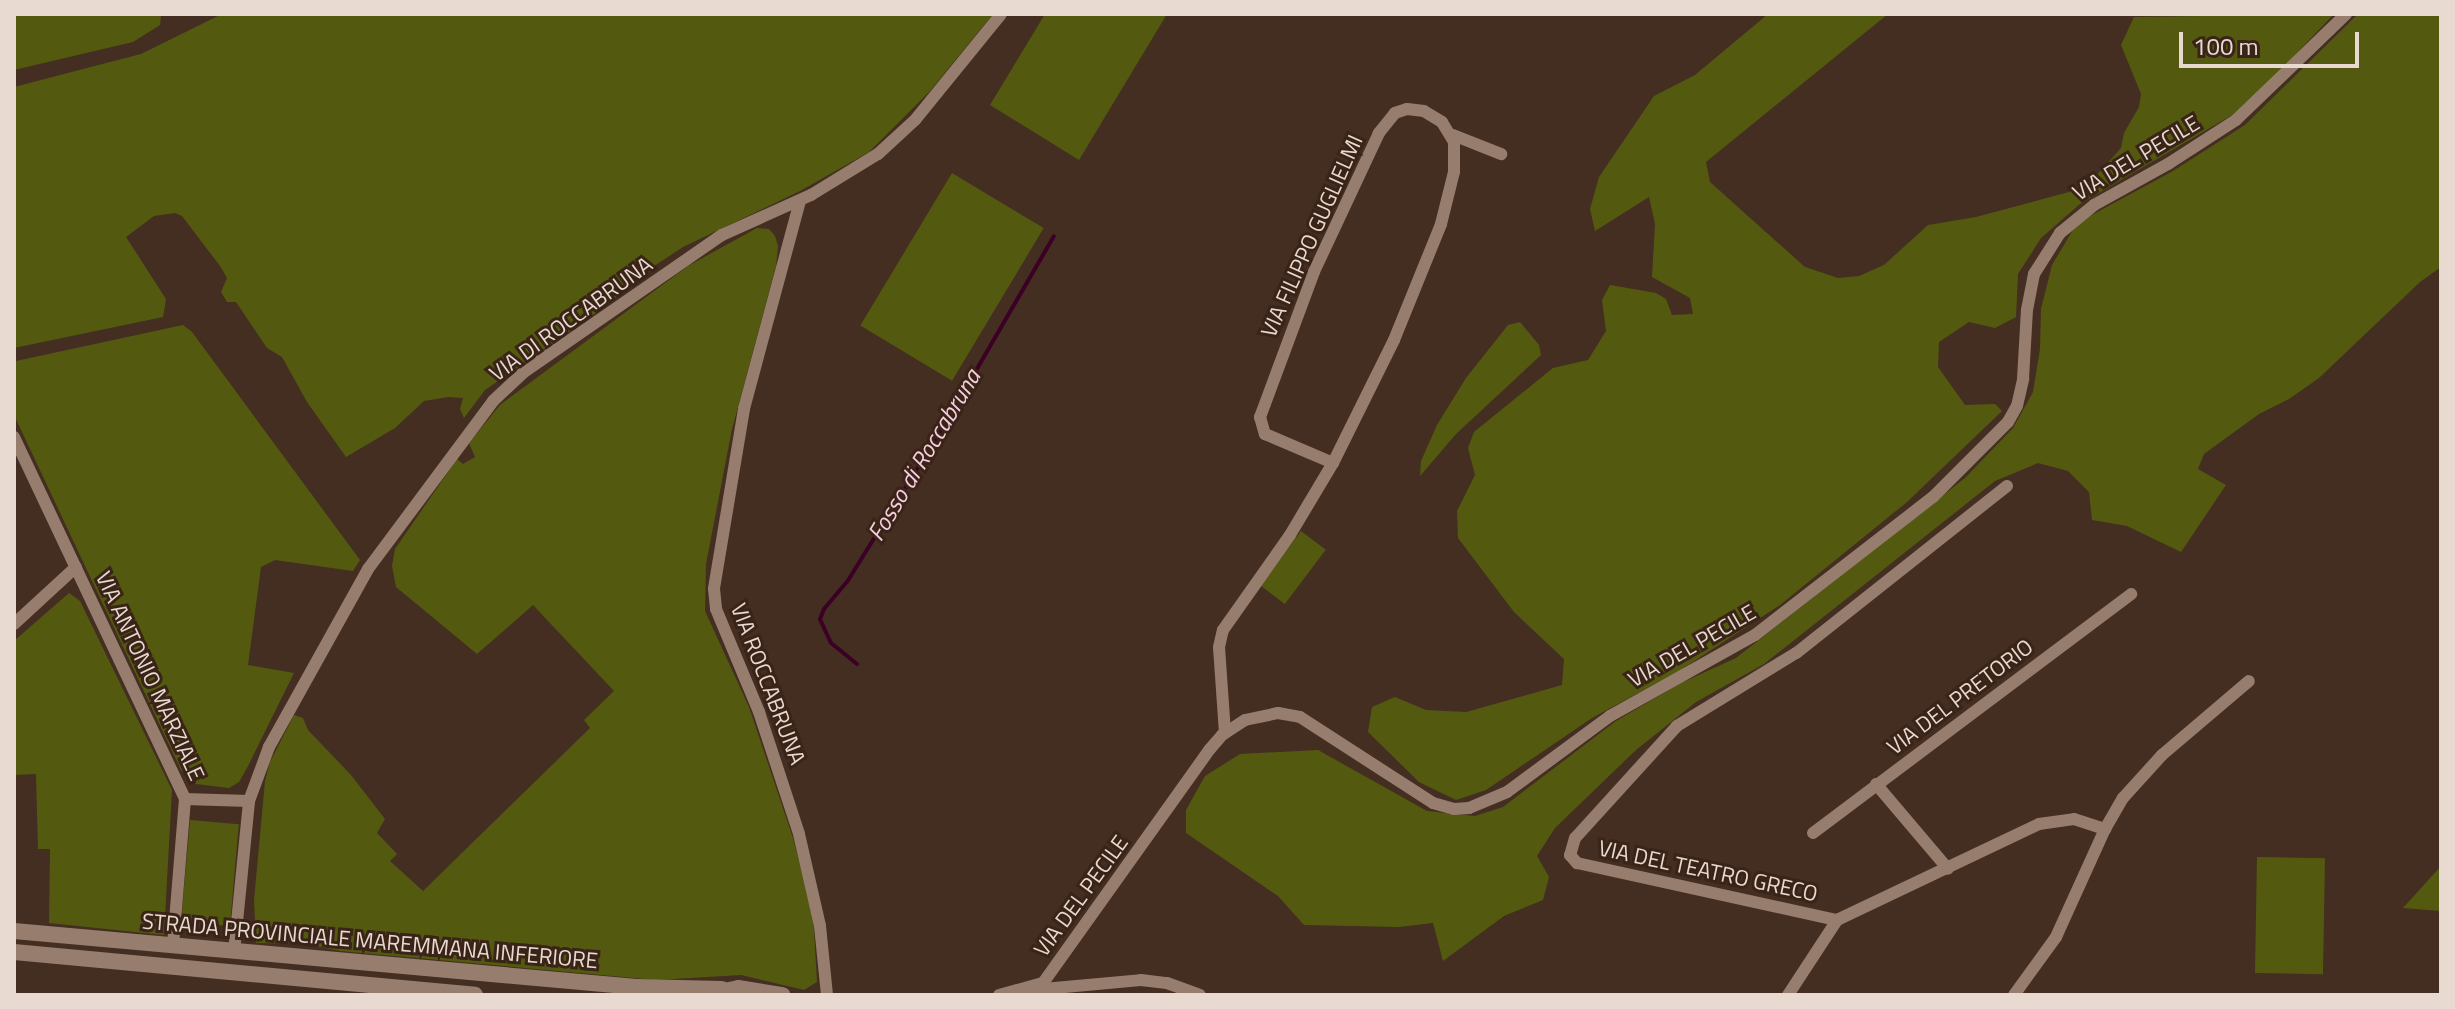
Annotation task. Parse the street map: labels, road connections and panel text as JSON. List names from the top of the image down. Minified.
{"streets":{"main road":["STRADA PROVINCIALE MAREMMANA INFERIORE"],"street":["VIA DEL PECILE","VIA FILIPPO GUGLIELMI","VIA DI ROCCABRUNA","VIA ANTONIO MARZIALE","VIA ROCCABRUNA","VIA DEL PRETORIO","VIA DEL TEATRO GRECO"]},"crossings":[["VIA DI ROCCABRUNA","VIA ROCCABRUNA"],["VIA DI ROCCABRUNA","STRADA PROVINCIALE MAREMMANA INFERIORE"],["VIA ANTONIO MARZIALE","STRADA PROVINCIALE MAREMMANA INFERIORE"]],"water":["Fosso di Roccabruna"],"scale_bar":"100 m"}
